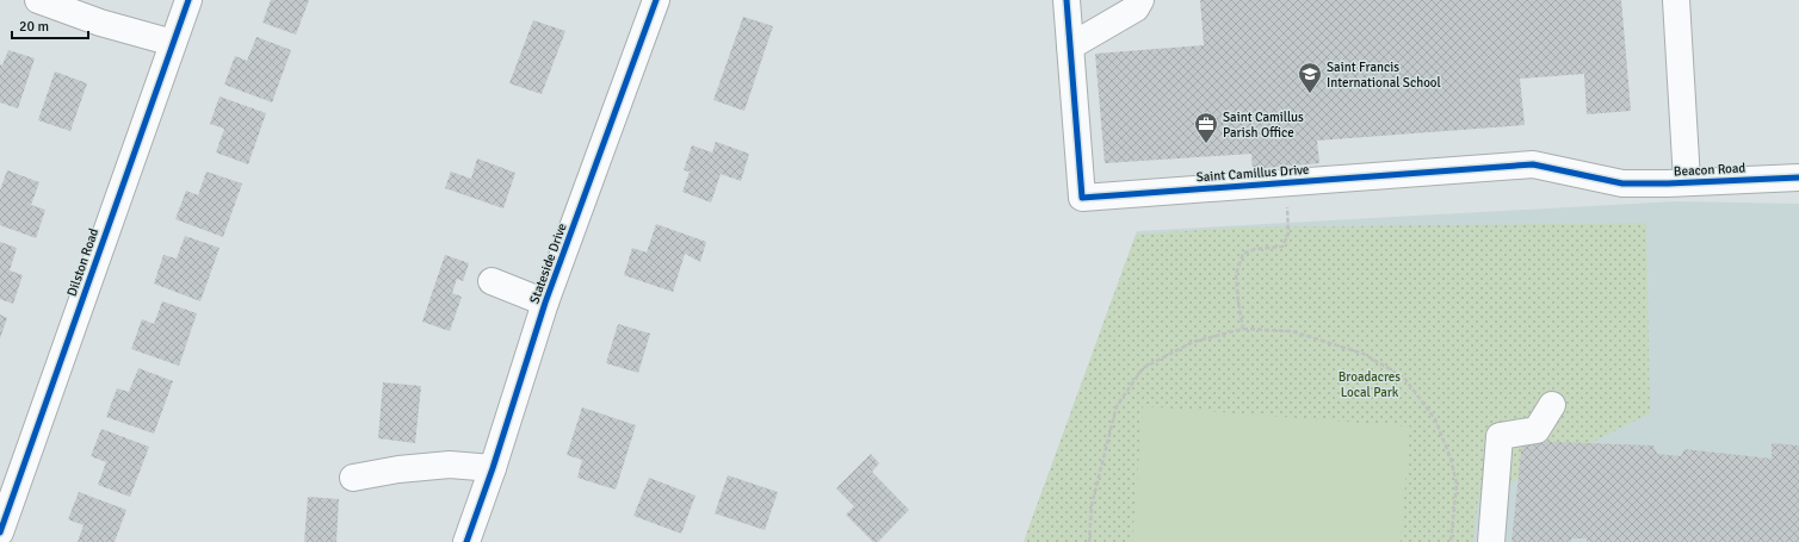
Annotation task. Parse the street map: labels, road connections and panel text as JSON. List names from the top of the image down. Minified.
{"streets":{"street":["Beacon Road","Saint Camillus Drive","Dilston Road","Stateside Drive"]},"crossings":[["Beacon Road","Saint Camillus Drive"]],"parks":["Broadacres Local Park"],"places":{"school or university":["Saint Francis International School"],"office":["Saint Camillus Parish Office"]},"scale_bar":"20 m"}
